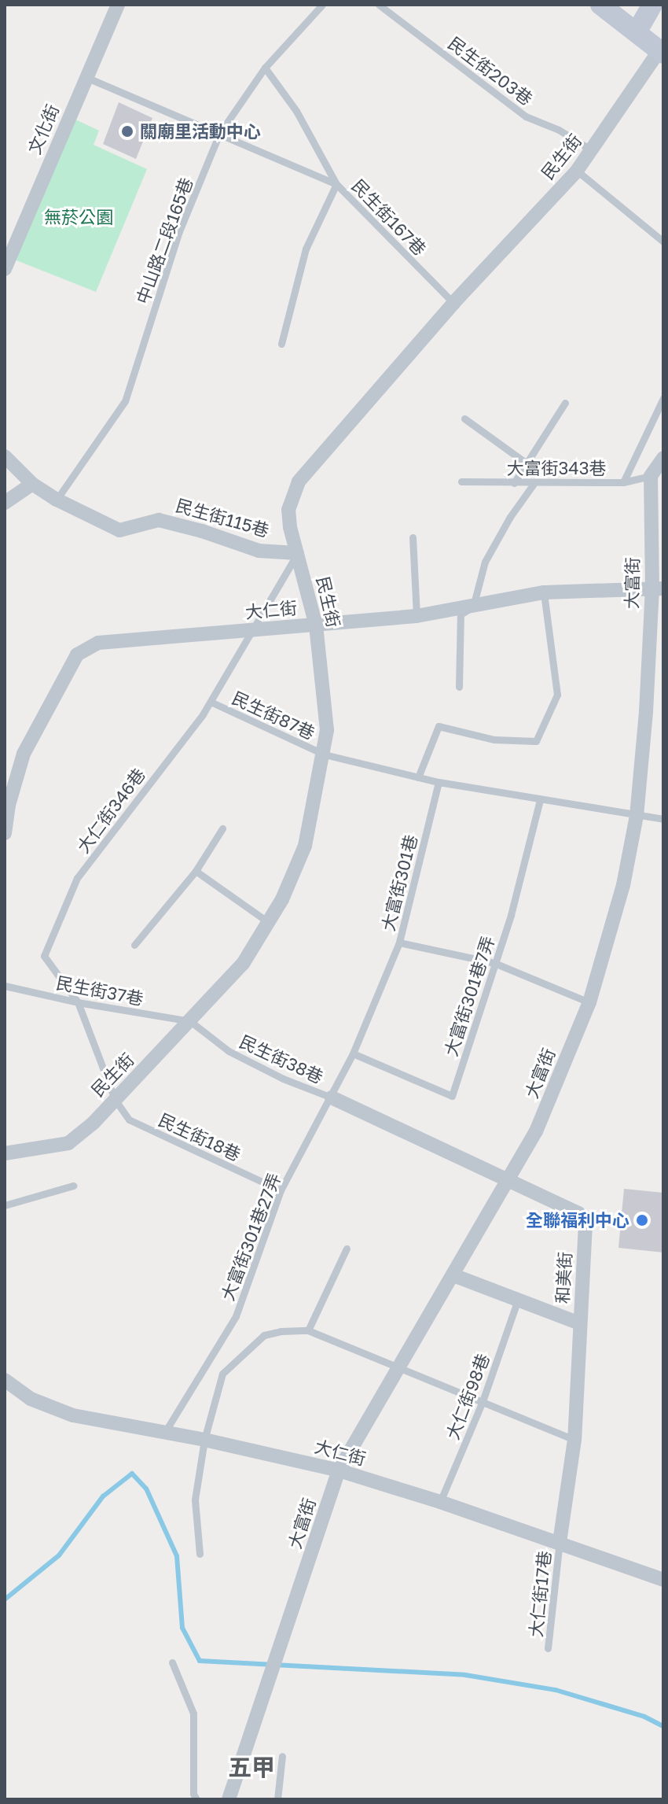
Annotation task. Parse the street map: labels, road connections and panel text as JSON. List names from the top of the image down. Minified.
{"streets":{"street":["文化街","民生街","民生街115巷","大富街","大仁街","和美街"],"lane":["民生街203巷","民生街167巷","中山路二段165巷","大富街343巷","民生街87巷","大仁街346巷","大富街301巷","民生街37巷","大富街301巷7弄","民生街38巷","民生街18巷","大富街301巷27弄","大仁街98巷","大仁街17巷"]},"crossings":[["民生街203巷","民生街"],["文化街","民生街167巷"],["民生街","民生街167巷"],["民生街","民生街115巷"],["民生街","大仁街"],["民生街","民生街87巷"],["民生街","大仁街346巷"],["民生街","民生街37巷"],["民生街","民生街38巷"],["民生街","民生街18巷"],["民生街167巷","中山路二段165巷"],["中山路二段165巷","民生街115巷"],["大富街343巷","大富街"],["民生街115巷","大仁街346巷"],["大富街","大仁街"],["大富街","大富街301巷"],["大富街","和美街"],["大仁街","大仁街346巷"],["大仁街","大富街301巷27弄"],["大仁街","和美街"],["大仁街","大仁街98巷"],["大仁街","大仁街17巷"],["民生街87巷","大仁街346巷"],["大仁街346巷","民生街37巷"],["大仁街346巷","民生街18巷"],["大富街301巷","大富街301巷7弄"],["大富街301巷","大富街301巷27弄"],["民生街37巷","民生街38巷"],["大富街301巷7弄","大富街301巷27弄"],["民生街38巷","大富街301巷27弄"],["民生街38巷","和美街"],["民生街18巷","大富街301巷27弄"],["大富街301巷27弄","和美街"],["和美街","大仁街17巷"]],"districts":["五甲"],"parks":["無菸公園"],"places":["關廟里活動中心","全聯福利中心"]}
